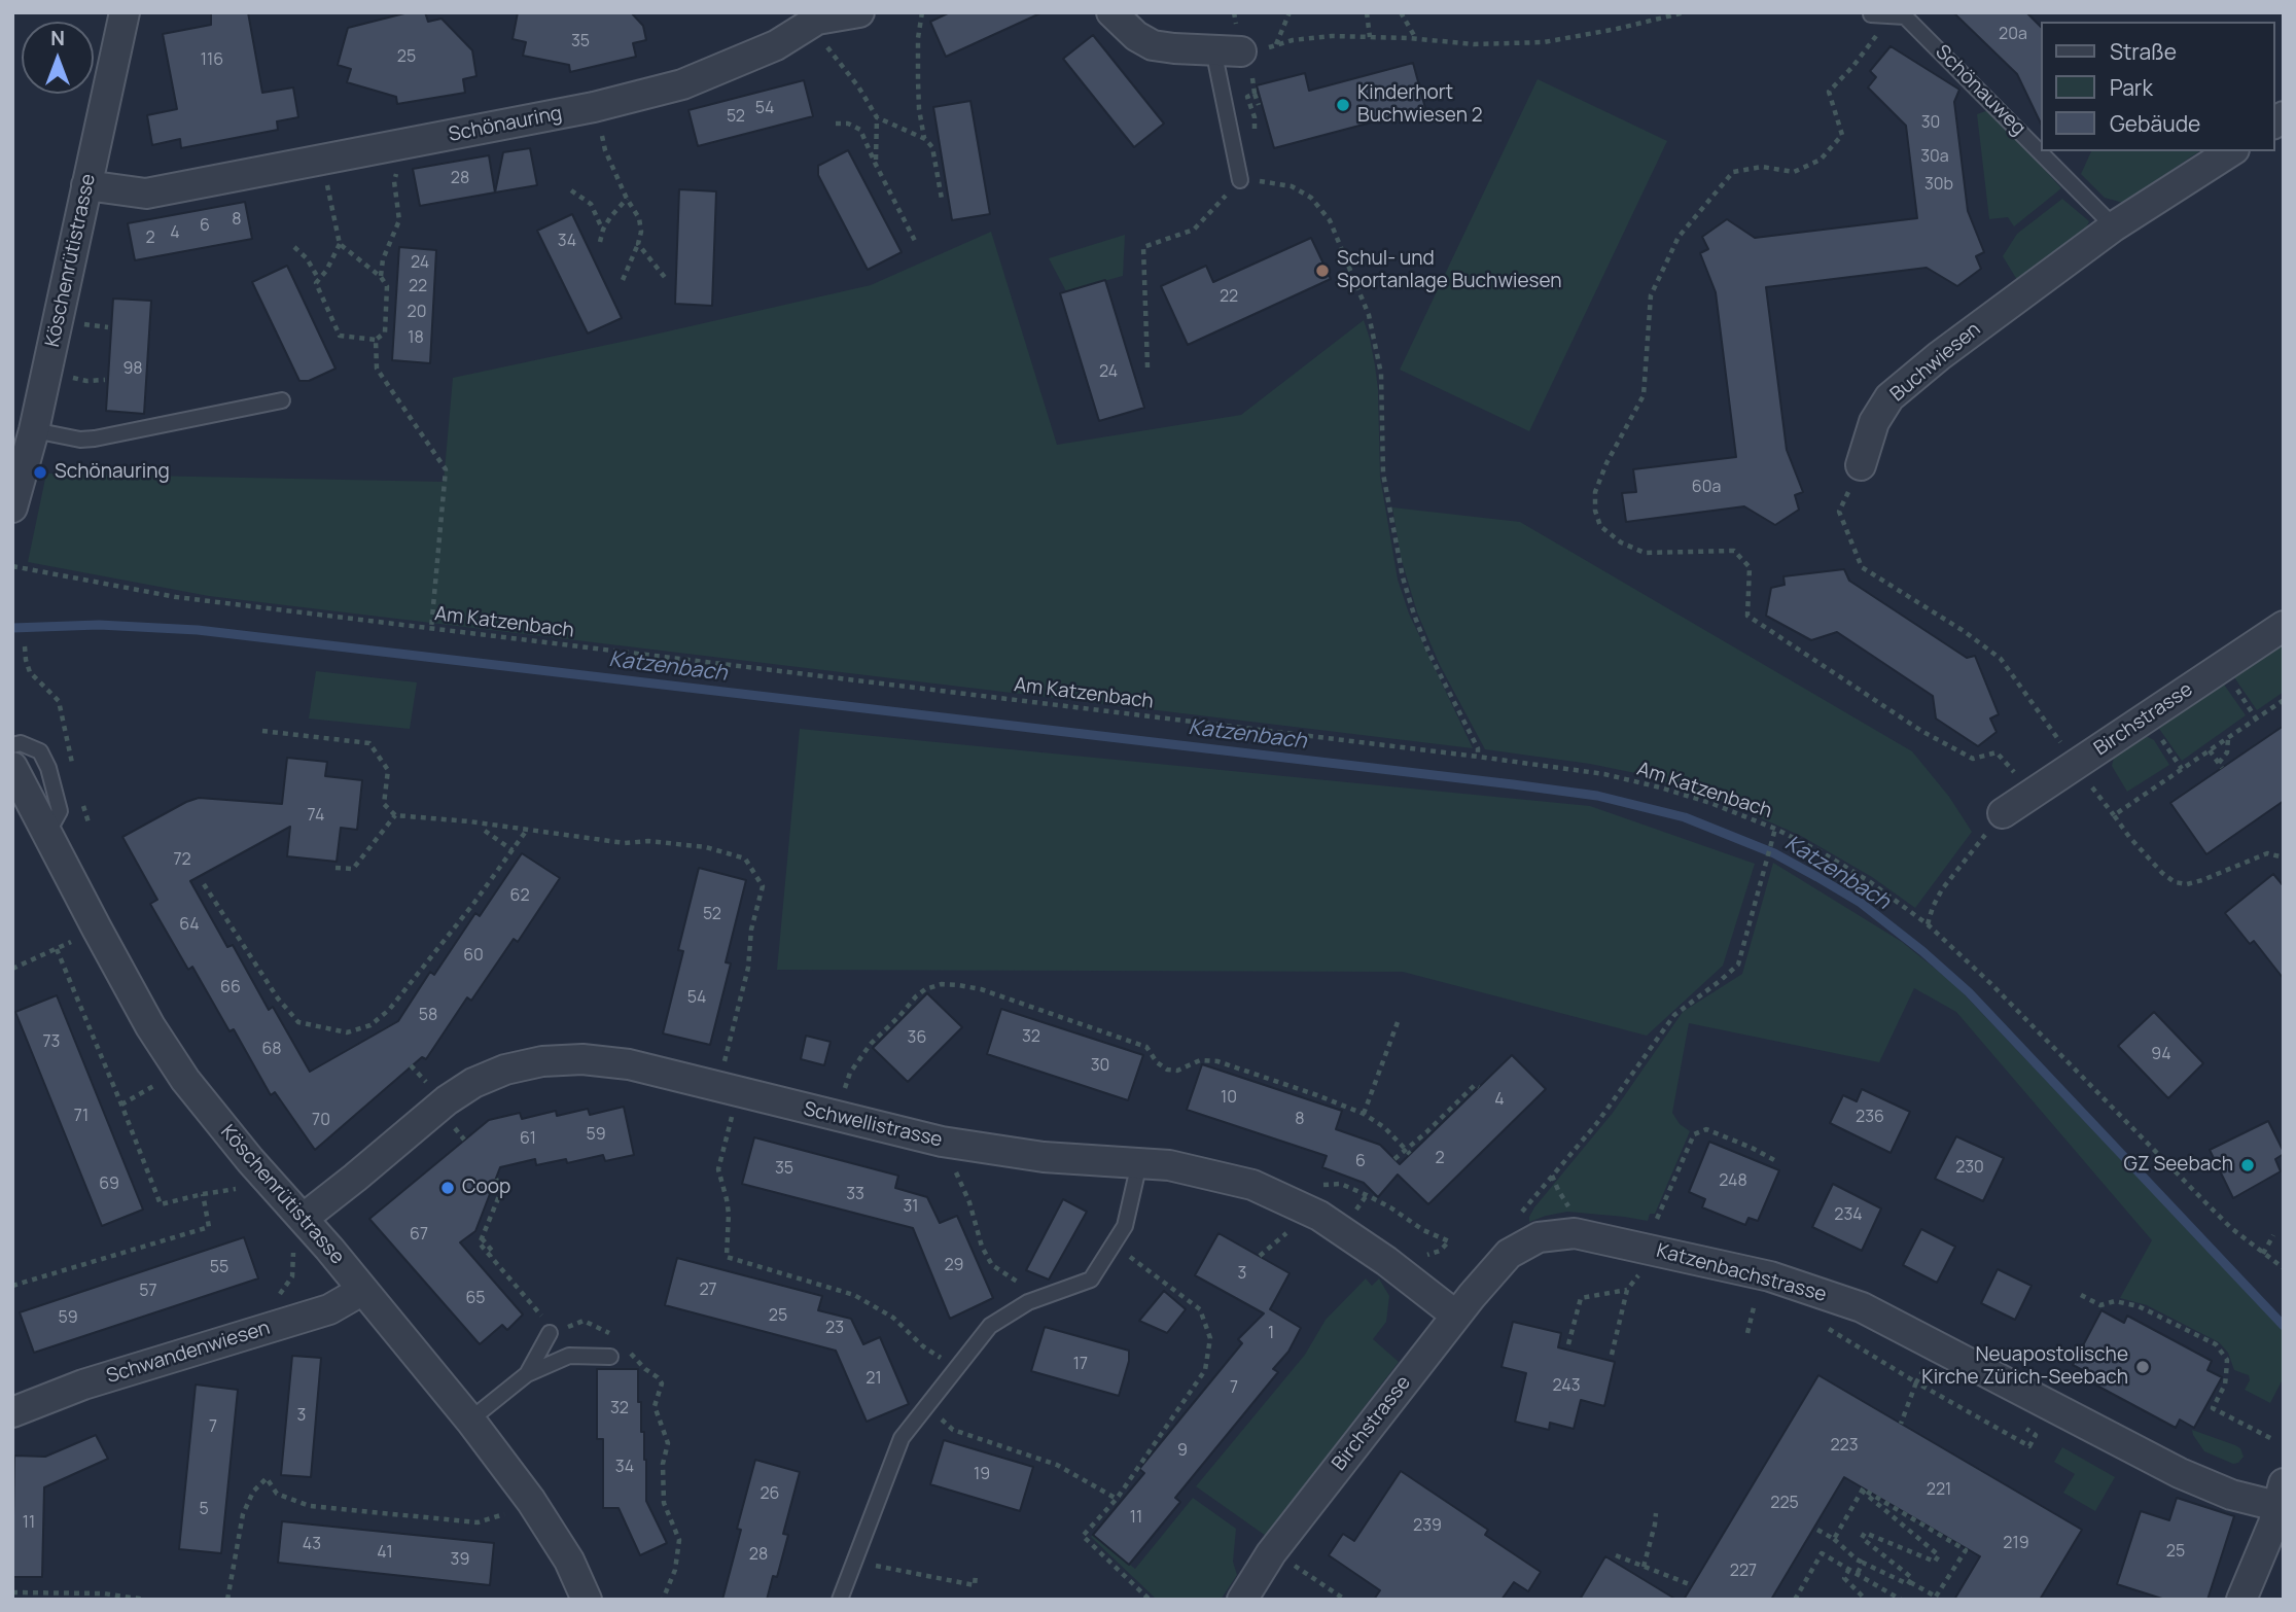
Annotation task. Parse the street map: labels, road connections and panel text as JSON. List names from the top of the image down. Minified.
{"streets":{"street":["Schönauring","Köschenrütistrasse","Buchwiesen","Birchstrasse","Schwellistrasse","Katzenbachstrasse","Schwandenwiesen"],"lane":["Schönauweg"],"path":["Am Katzenbach"]},"crossings":[["Schönauweg","Buchwiesen"],["Schönauring","Köschenrütistrasse"],["Köschenrütistrasse","Schwellistrasse"],["Köschenrütistrasse","Schwandenwiesen"],["Birchstrasse","Schwellistrasse"],["Birchstrasse","Katzenbachstrasse"]],"water":["Katzenbach"],"places":["Kinderhort Buchwiesen 2","Schul- und Sportanlage Buchwiesen","Schönauring","GZ Seebach","Coop","Neuapostolische Kirche Zürich-Seebach"],"house_numbers":["20a","35","25","116","54","52","30","30a","28","30b","8","6","4","2","34","24","22","22","20","18","98","24","60a","74","72","62","52","64","60","66","54","58","32","36","73","68","94","30","10","4","71","236","8","70","59","61","2","6","230","35","248","69","33","31","234","67","29","55","3","27","57","65","25","59","23","1","17","21","243","7","32","3","7","223","9","34","19","221","26","225","5","11","11","239","219","43","25","41","28","39","227"],"legend":["Straße","Park","Gebäude"],"north":"top"}
